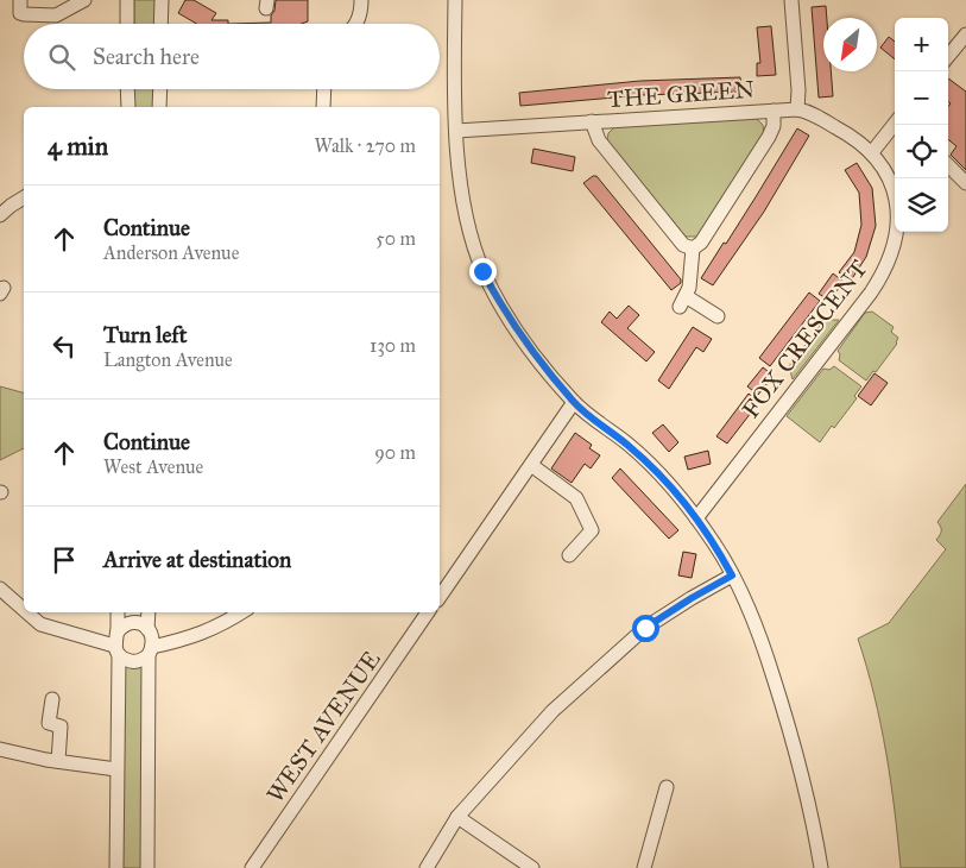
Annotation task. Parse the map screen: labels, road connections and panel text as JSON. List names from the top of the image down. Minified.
{"streets":{"street":["THE GREEN","FOX CRESCENT","WEST AVENUE"]},"crossings":[["THE GREEN","FOX CRESCENT"]],"north":"bottom left","page":{"map_buttons":["+","−"],"search":"Search here","heading":["4 min","Walk · 270 m"],"list":[["Continue","Anderson Avenue","50 m"],["Turn left","Langton Avenue","130 m"],["Continue","West Avenue","90 m"],"Arrive at destination"]}}
